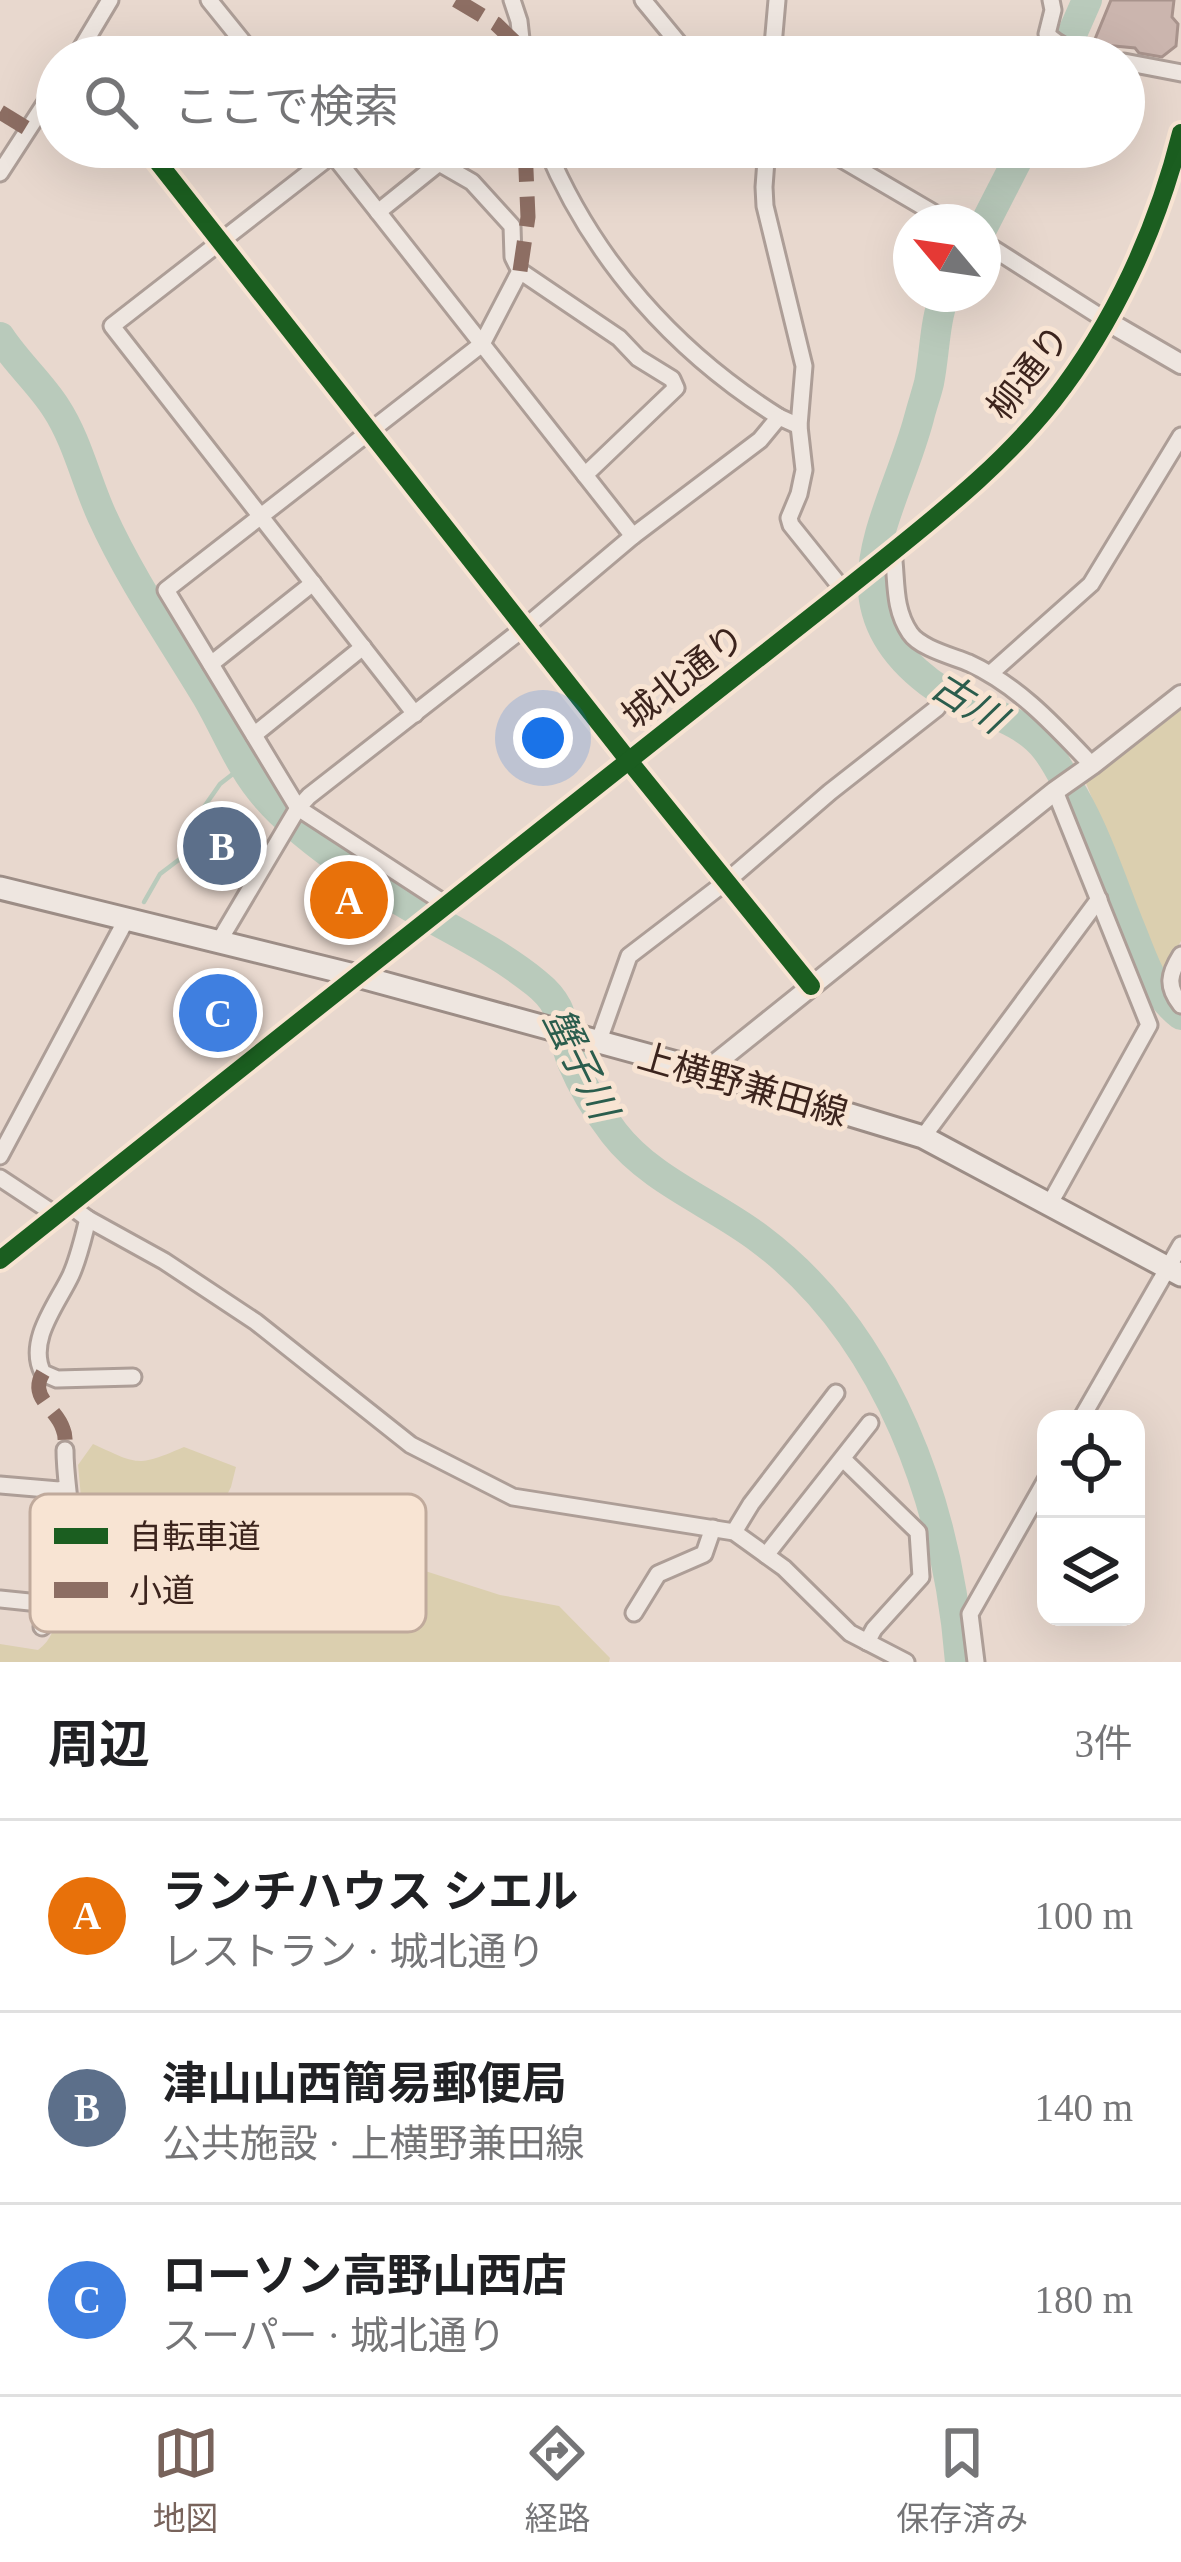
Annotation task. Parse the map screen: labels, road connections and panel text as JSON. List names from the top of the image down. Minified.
{"streets":{"main road":["上横野兼田線"],"street":["柳通り","城北通り"]},"crossings":[["柳通り","城北通り"],["城北通り","上横野兼田線"]],"water":["古川","蟹子川"],"legend":["自転車道","小道"],"north":"top left","page":{"search":"ここで検索","pins":["B","A","C"],"heading":["周辺","3件"],"list":[{"mark":"A","name":"ランチハウス シエル","note":"レストラン · 城北通り","value":"100 m"},{"mark":"B","name":"津山山西簡易郵便局","note":"公共施設 · 上横野兼田線","value":"140 m"},{"mark":"C","name":"ローソン高野山西店","note":"スーパー · 城北通り","value":"180 m"}],"nav":["地図","経路","保存済み"]}}
